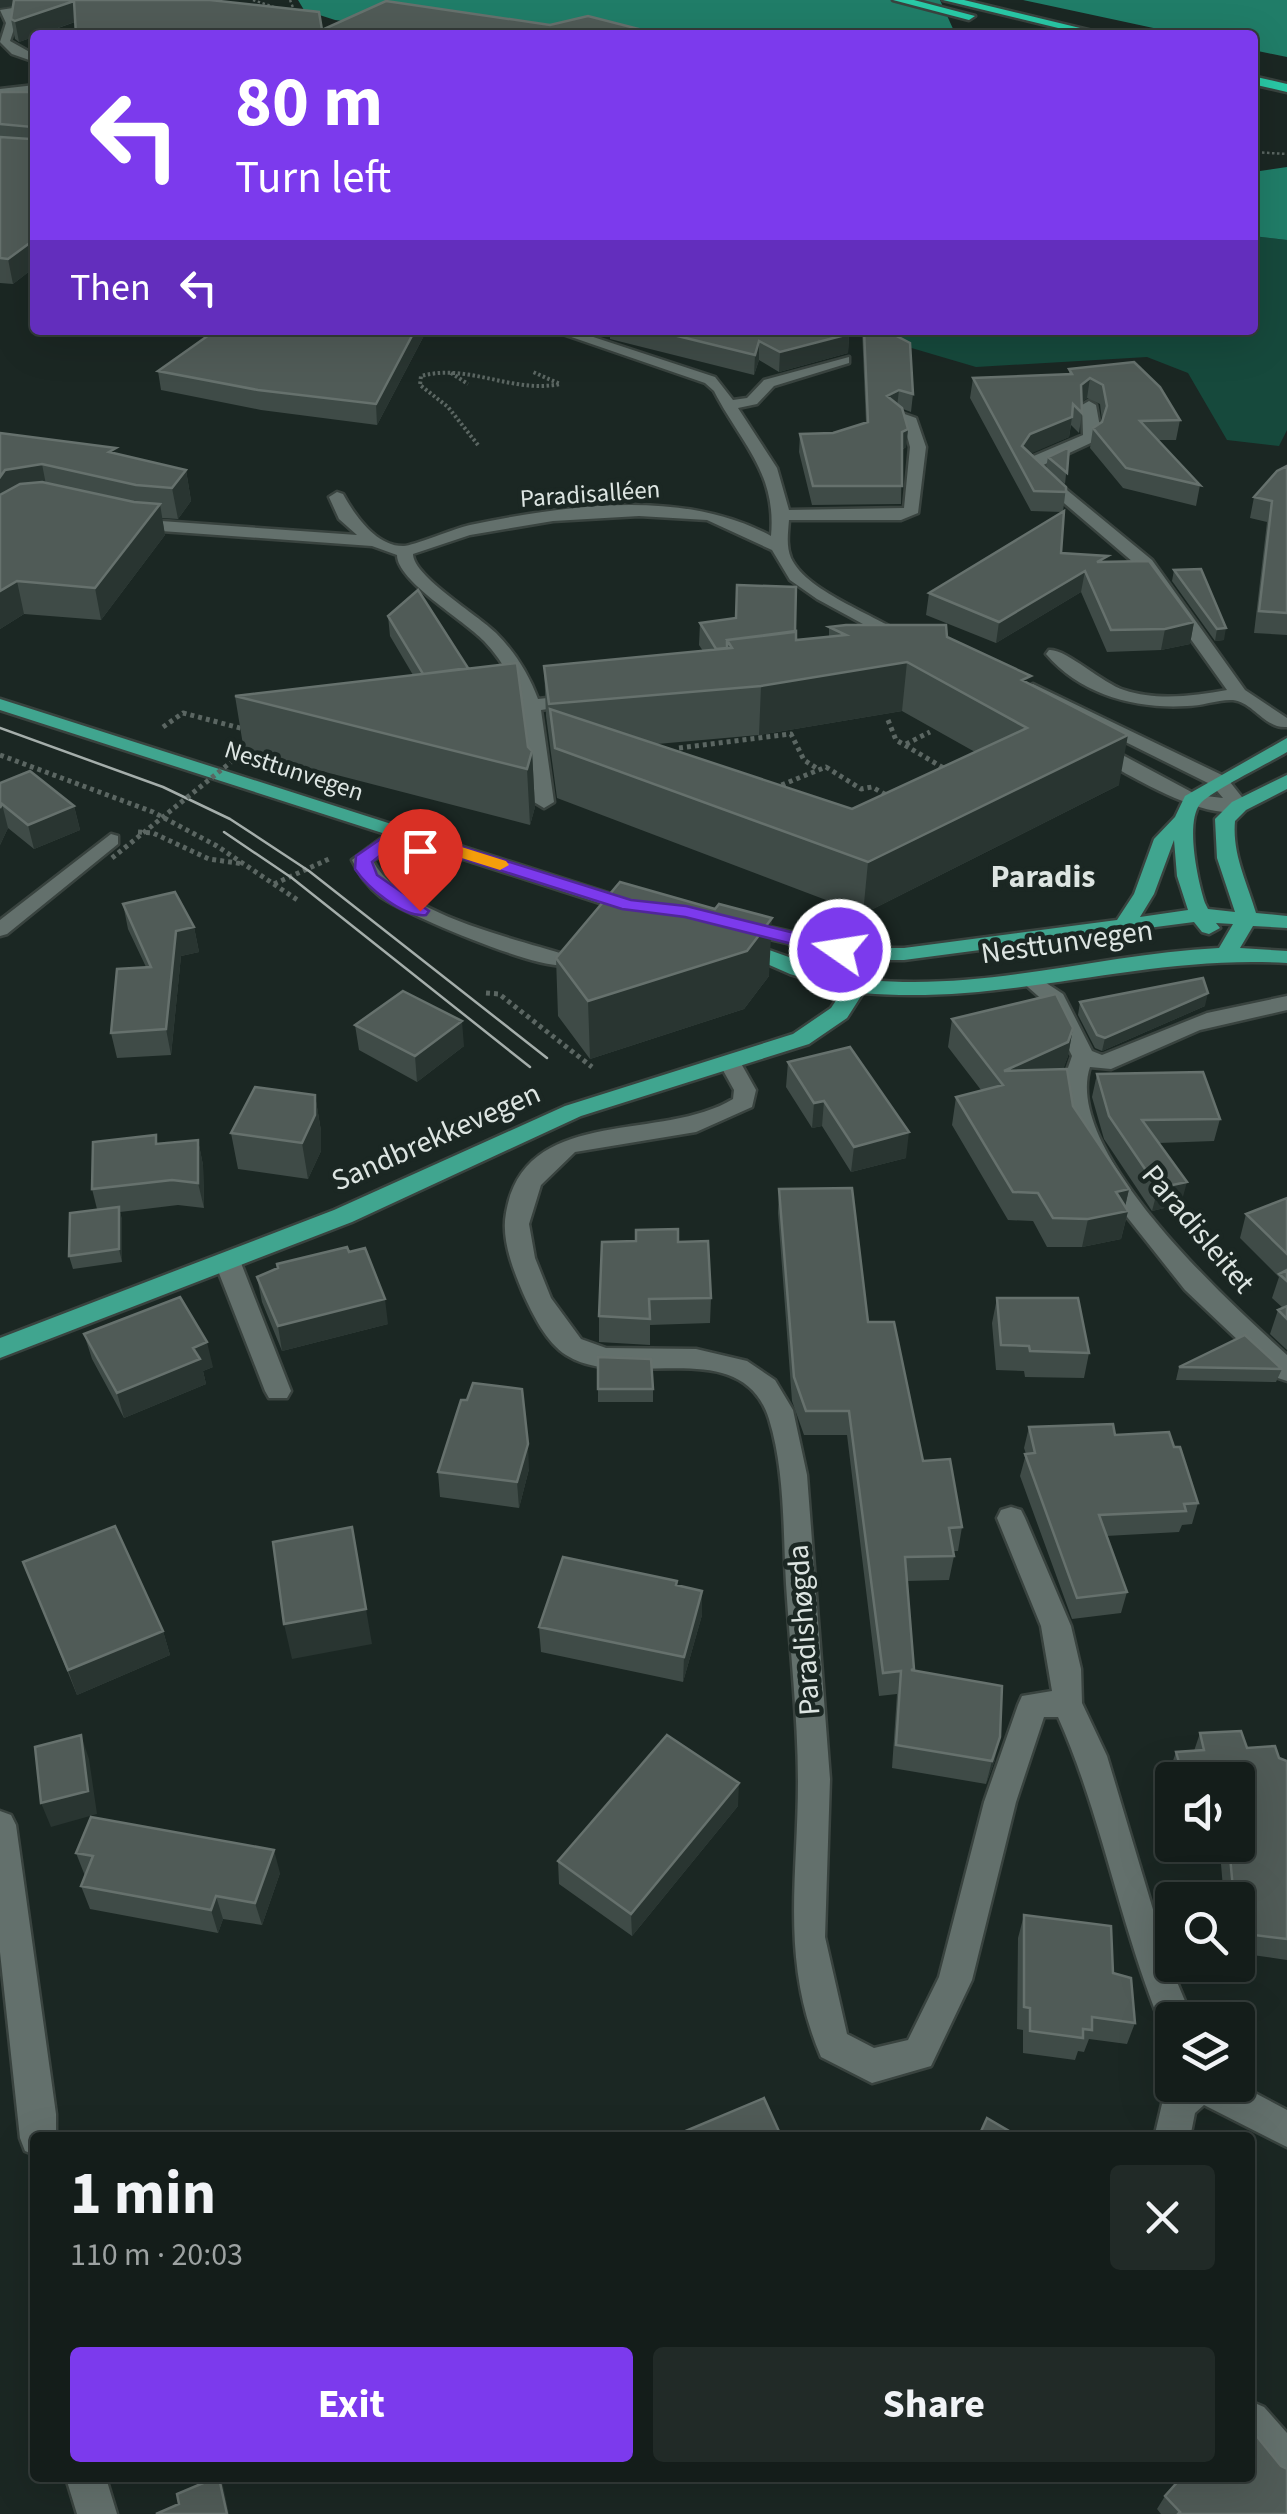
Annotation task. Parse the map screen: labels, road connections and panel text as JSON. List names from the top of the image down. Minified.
{"streets":{"main road":["Nesttunvegen","Sandbrekkevegen"],"street":["Paradisalléen","Paradisleitet","Paradishøgda"]},"crossings":[["Nesttunvegen","Sandbrekkevegen"],["Sandbrekkevegen","Paradishøgda"]],"districts":["Paradis"],"page":{"turn":["80 m","Turn left"],"then":"Then","heading":["1 min","110 m · 20:03"],"buttons":["Exit","Share"]}}
